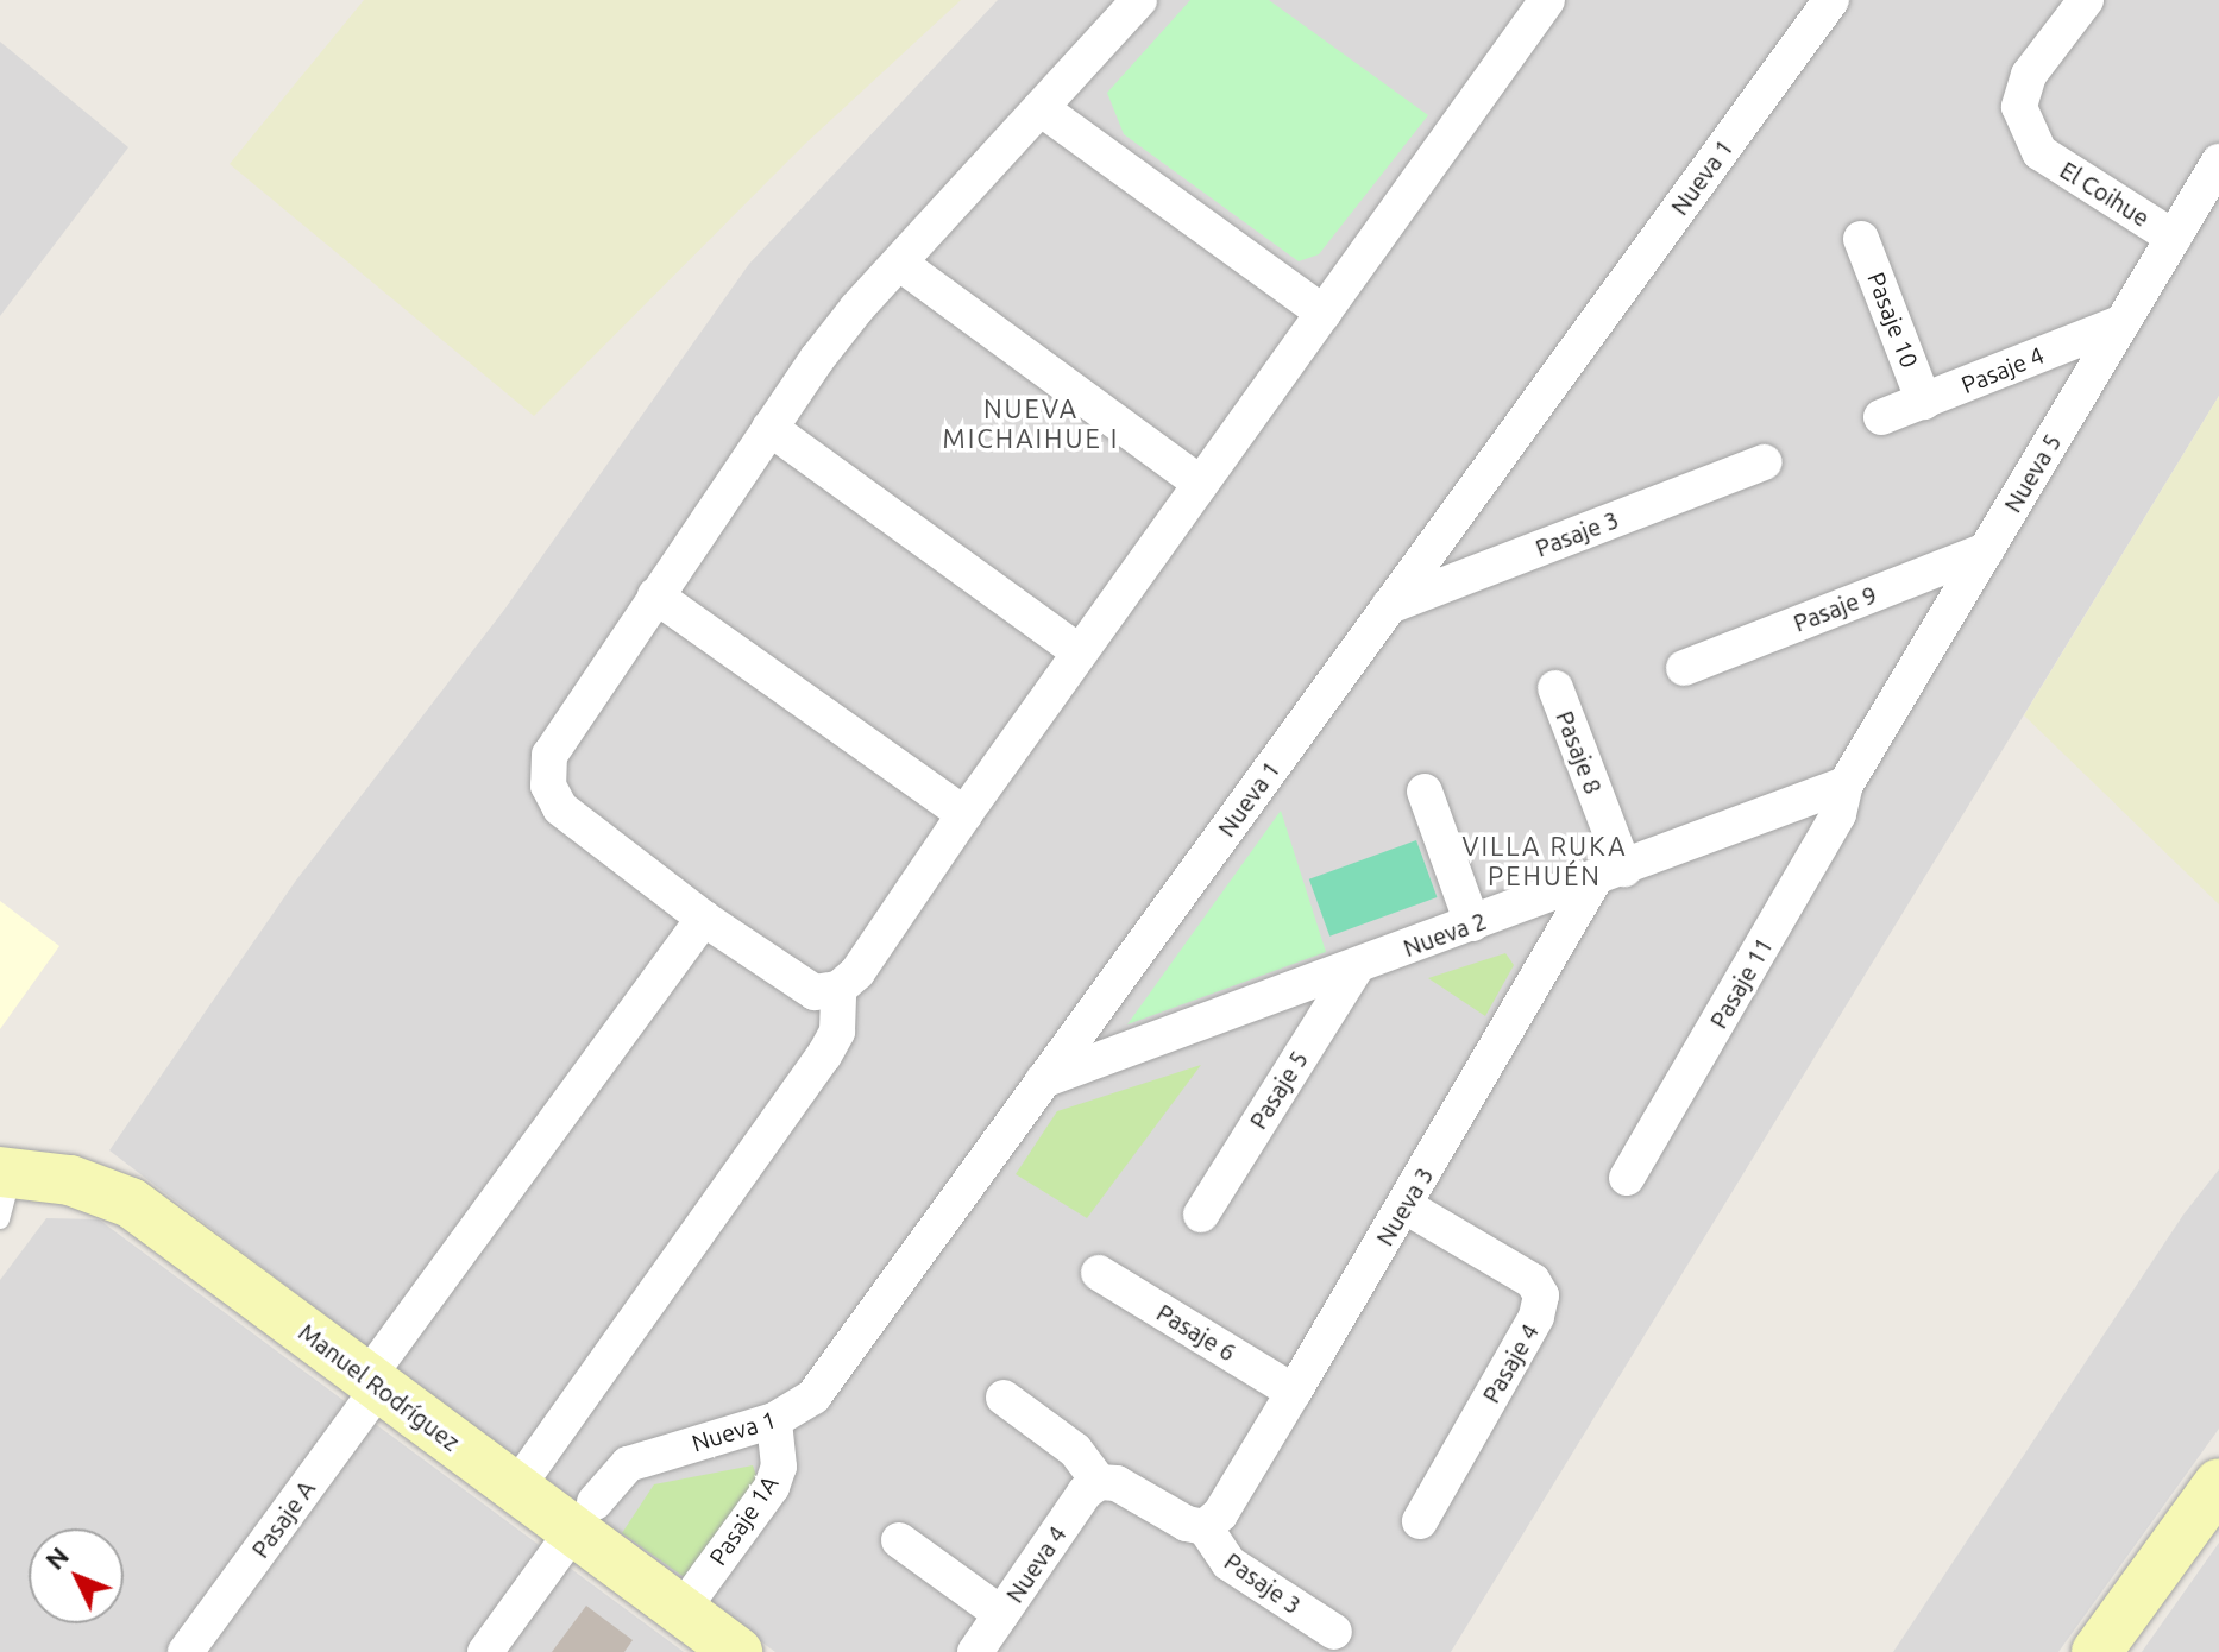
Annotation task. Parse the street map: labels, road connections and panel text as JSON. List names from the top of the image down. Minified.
{"streets":{"street":["Nueva 1","El Coihue","Pasaje 10","Pasaje 4","Nueva 5","Pasaje 3","Pasaje 9","Pasaje 8","Nueva 2","Pasaje 11","Pasaje 5","Nueva 3","Pasaje 6","Manuel Rodríguez","Pasaje A","Pasaje 1A","Nueva 4"]},"crossings":[["Nueva 1","Pasaje 3"],["Nueva 1","Nueva 2"],["Nueva 1","Manuel Rodríguez"],["Nueva 1","Pasaje 1A"],["El Coihue","Nueva 5"],["Pasaje 10","Pasaje 4"],["Pasaje 4","Nueva 5"],["Pasaje 4","Nueva 3"],["Nueva 5","Pasaje 9"],["Nueva 5","Nueva 2"],["Nueva 5","Pasaje 11"],["Pasaje 3","Nueva 3"],["Pasaje 8","Nueva 2"],["Pasaje 8","Nueva 3"],["Nueva 2","Pasaje 11"],["Nueva 2","Pasaje 5"],["Nueva 2","Nueva 3"],["Nueva 3","Pasaje 6"],["Manuel Rodríguez","Pasaje A"],["Manuel Rodríguez","Pasaje 1A"]],"districts":["NUEVA MICHAIHUE I","VILLA RUKA PEHUÉN"],"north":"top left"}
